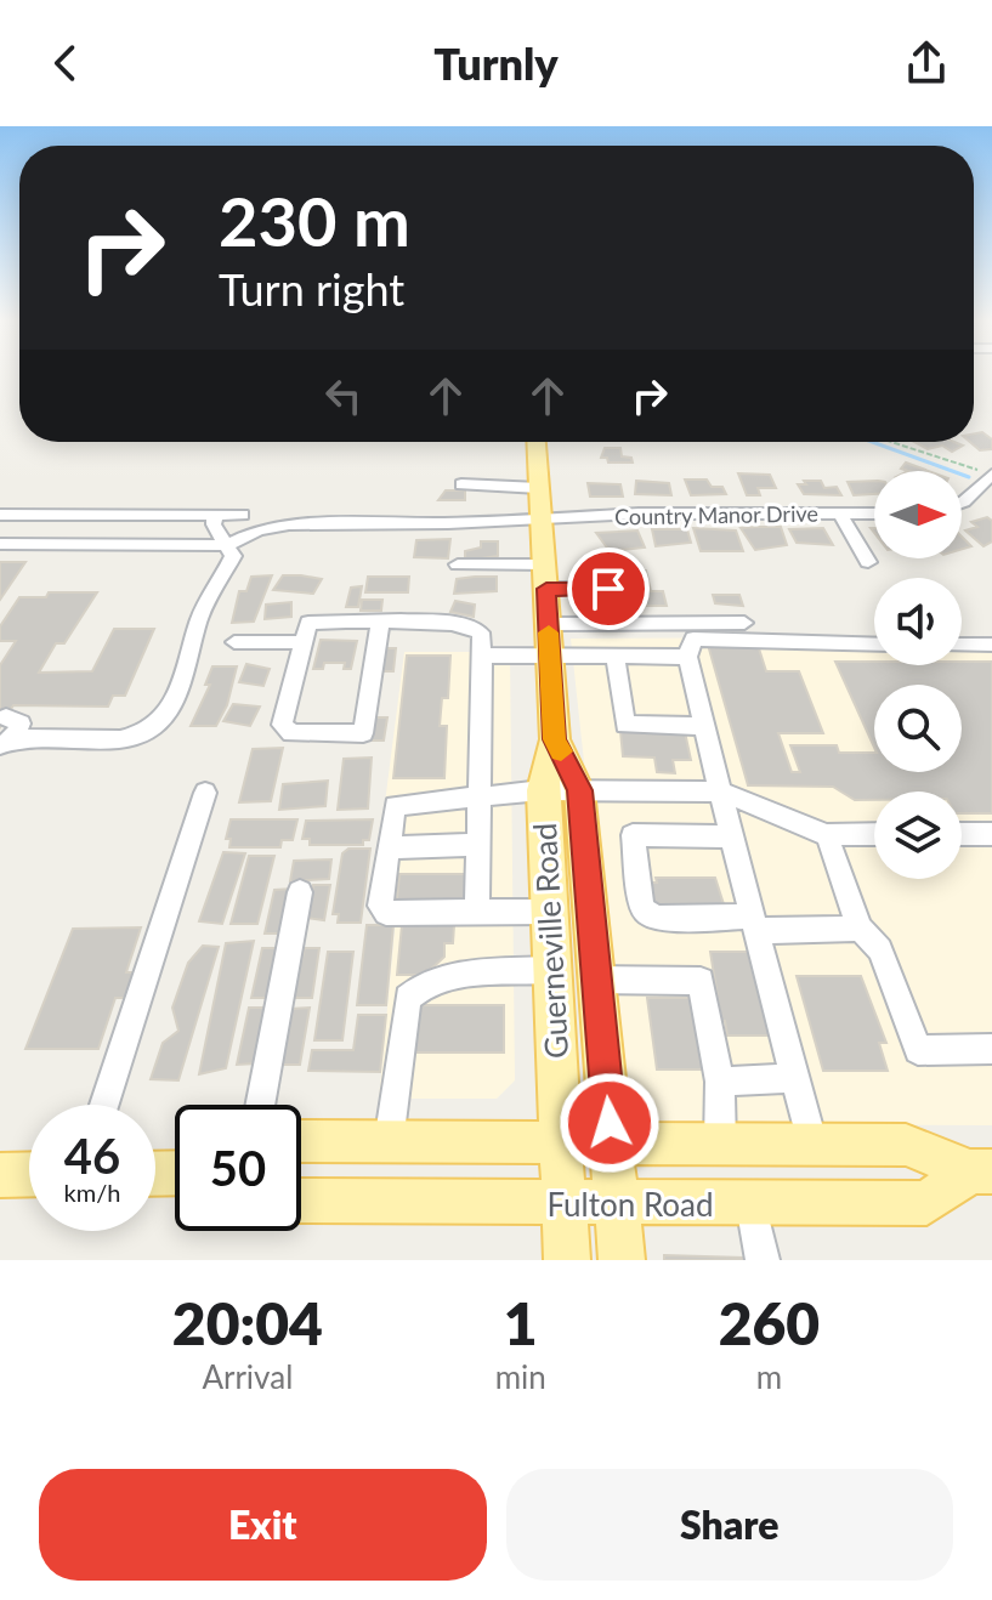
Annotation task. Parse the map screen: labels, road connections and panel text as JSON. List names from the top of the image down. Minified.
{"streets":{"main road":["Guerneville Road","Fulton Road"],"street":["Country Manor Drive"]},"crossings":[["Country Manor Drive","Guerneville Road"],["Guerneville Road","Fulton Road"]],"north":"right","page":{"header":"Turnly","turn":["230 m","Turn right"],"speed":"46 km/h","limit":"50","eta":["20:04","Arrival","1","min","260","m"],"buttons":["Exit","Share"]}}
